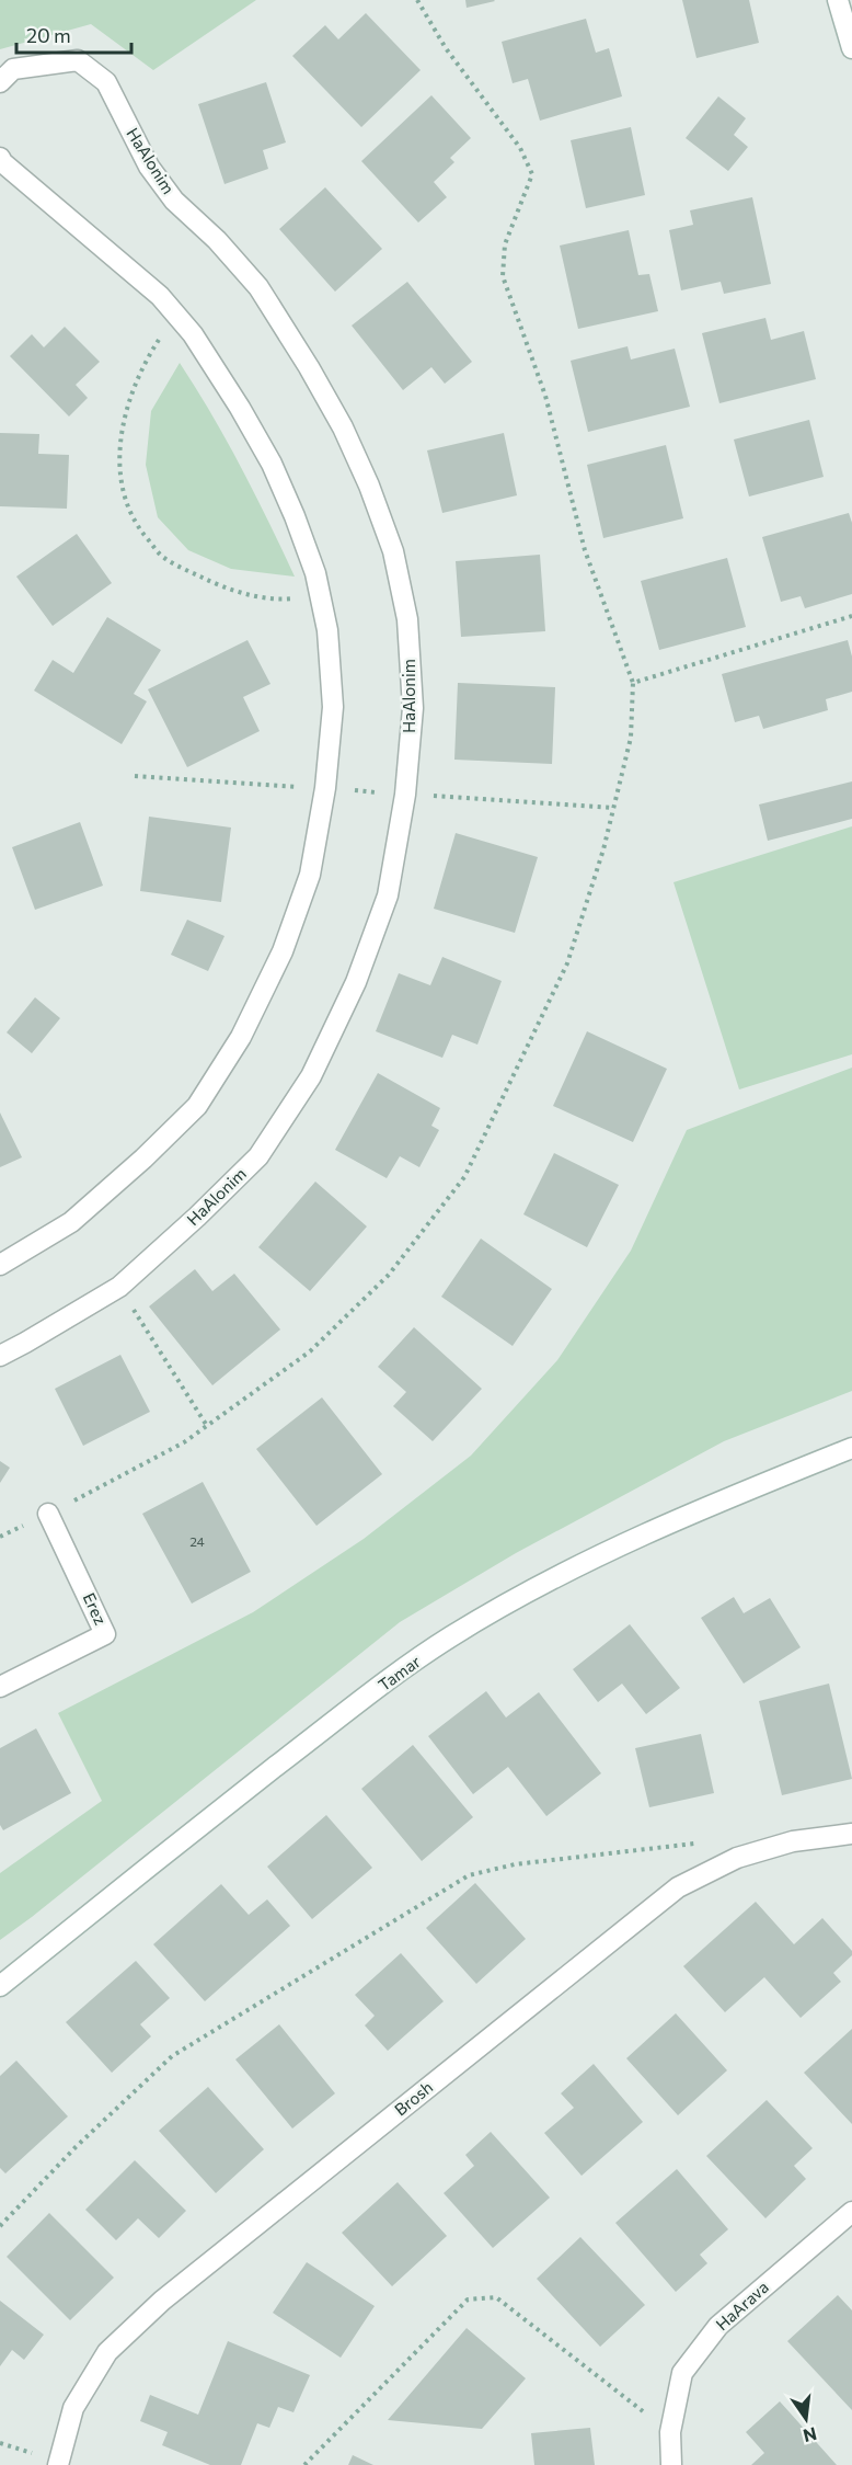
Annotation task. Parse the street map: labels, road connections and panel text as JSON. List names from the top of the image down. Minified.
{"streets":{"street":["HaAlonim","Erez","Tamar","Brosh","HaArava"]},"house_numbers":["24"],"scale_bar":"20 m","north":"bottom"}
